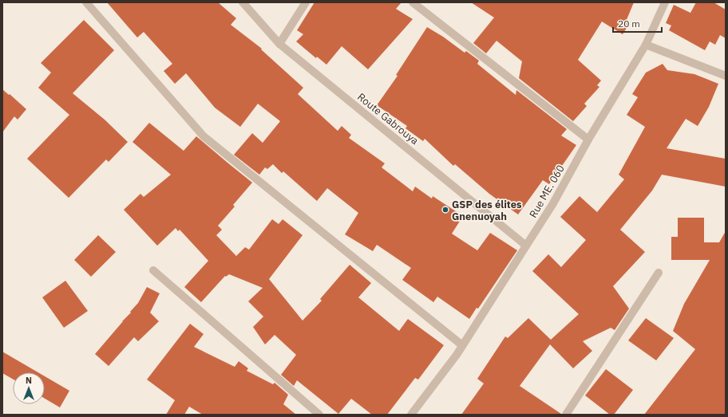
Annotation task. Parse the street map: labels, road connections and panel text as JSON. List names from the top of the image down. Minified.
{"streets":{"street":["Route Gabrouya","Rue ME. 060"]},"crossings":[["Route Gabrouya","Rue ME. 060"]],"places":["GSP des élites Gnenuoyah"],"scale_bar":"20 m","north":"top"}
